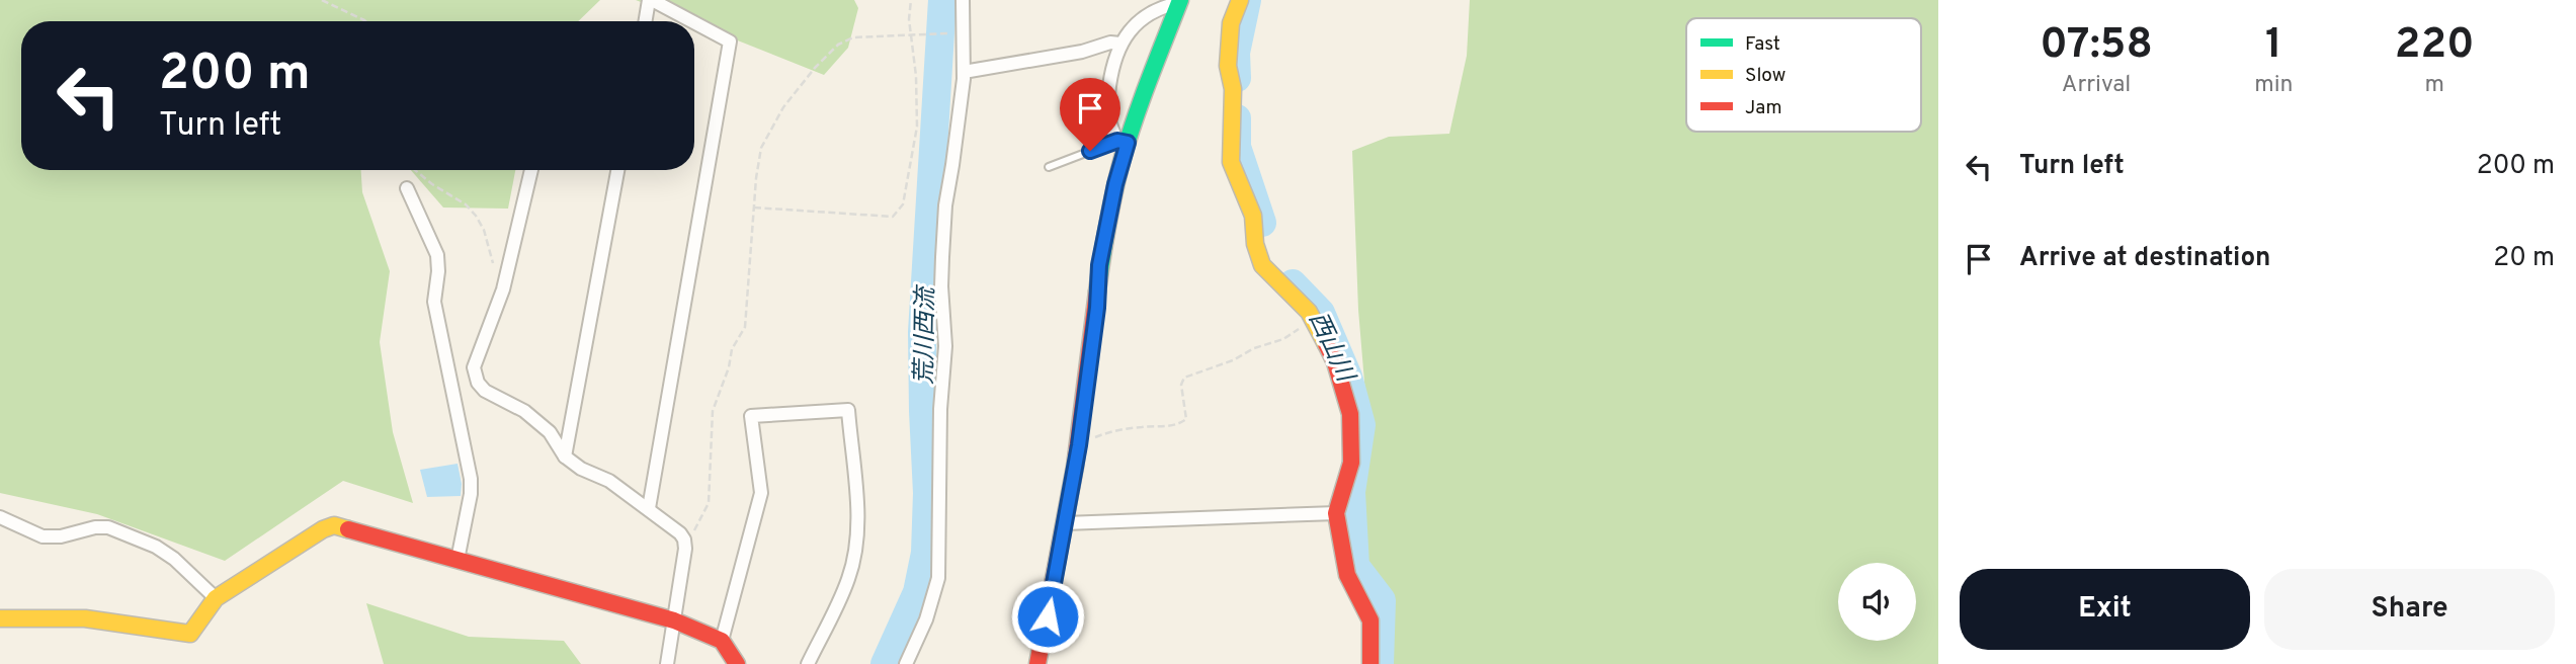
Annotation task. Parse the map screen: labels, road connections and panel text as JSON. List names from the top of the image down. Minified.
{"water":["荒川西流","西山川"],"legend":["Fast","Slow","Jam"],"page":{"eta":["07:58","Arrival","1","min","220","m"],"turn":["200 m","Turn left"],"list":[{"name":"Turn left","value":"200 m"},{"name":"Arrive at destination","value":"20 m"}],"buttons":["Exit","Share"]}}
